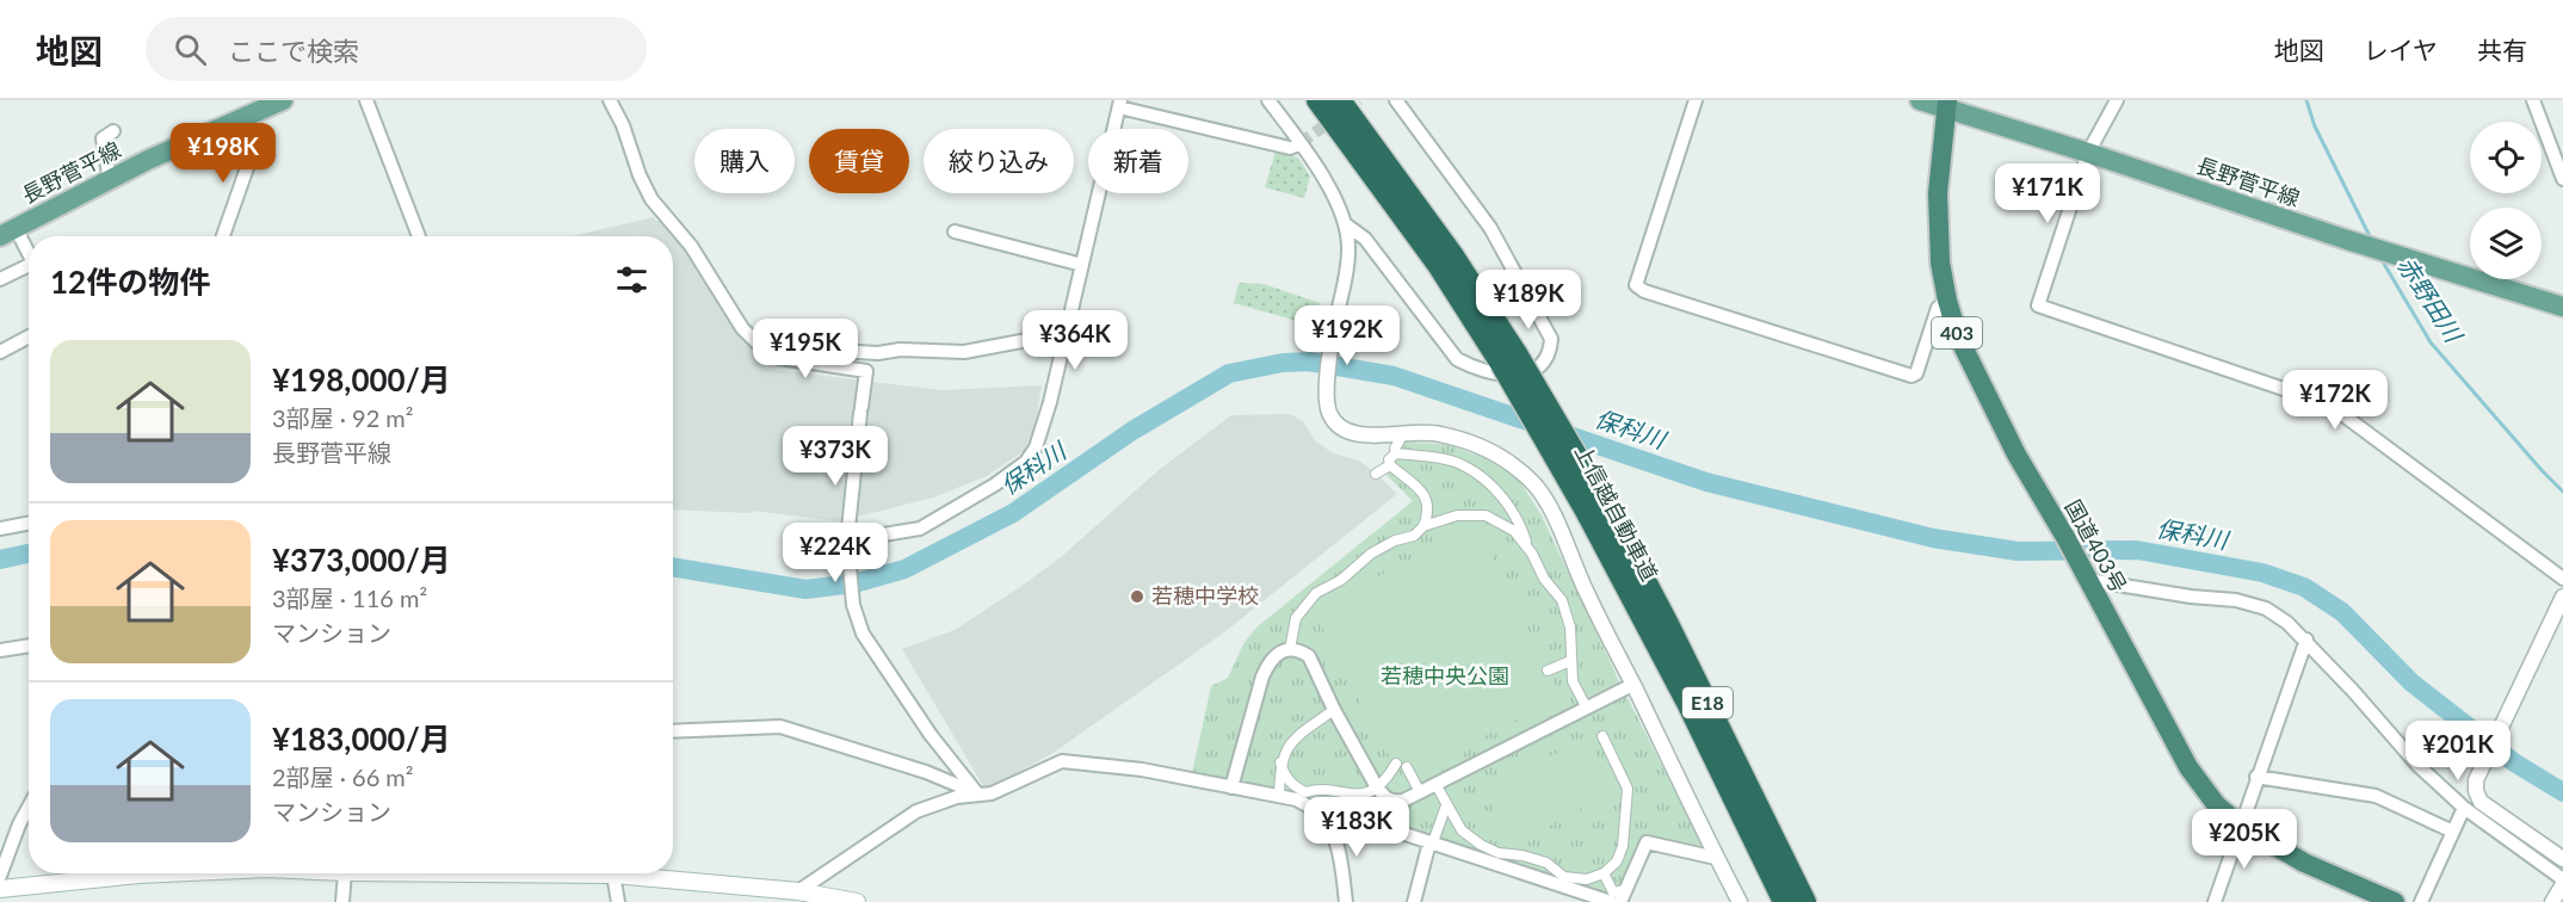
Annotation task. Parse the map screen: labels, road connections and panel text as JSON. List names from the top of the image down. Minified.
{"streets":{"highway":["403","上信越自動車道","国道403号","E18"],"main road":["長野菅平線"]},"crossings":[["長野菅平線","国道403号"]],"water":["赤野田川","保科川"],"parks":["若穂中央公園"],"places":["若穂中学校"],"page":{"header":"地図","search":"ここで検索","nav":["地図","レイヤ","共有"],"price":["¥198K","¥171K","¥189K","¥192K","¥364K","¥195K","¥172K","¥373K","¥224K","¥201K","¥183K","¥205K"],"chip":["購入","賃貸","絞り込み","新着"],"heading":"12件の物件","list":[{"name":"¥198,000/月","note":"3部屋 · 92 m² · 長野菅平線"},{"name":"¥373,000/月","note":"3部屋 · 116 m² · マンション"},{"name":"¥183,000/月","note":"2部屋 · 66 m² · マンション"}]}}
